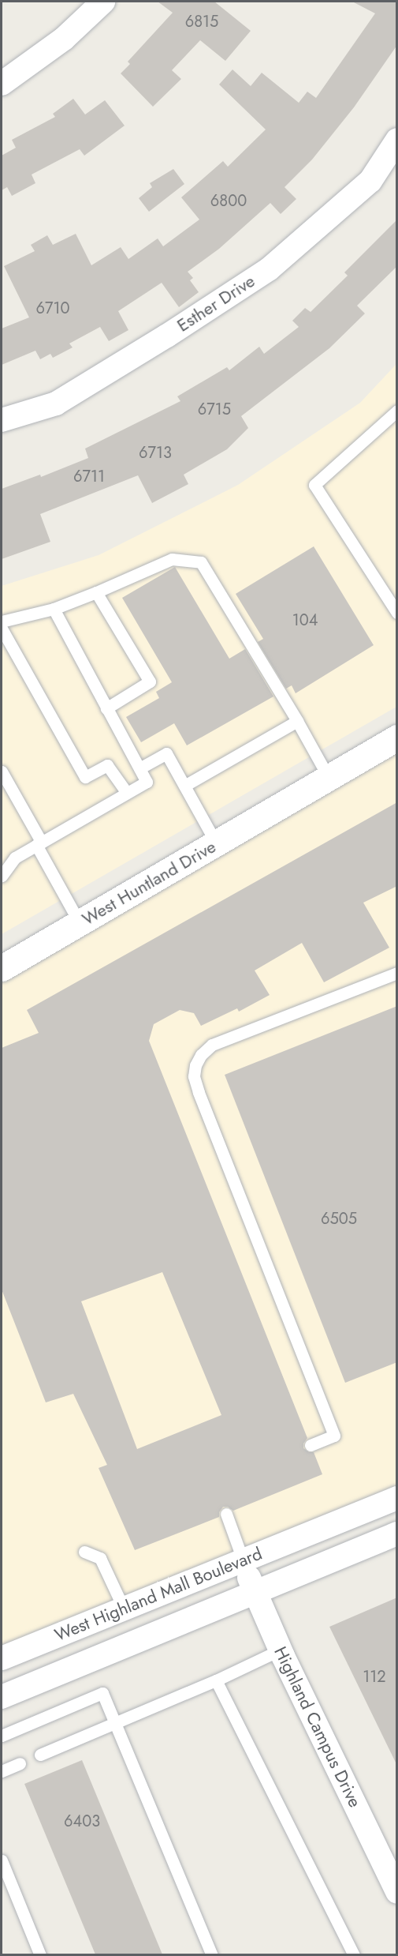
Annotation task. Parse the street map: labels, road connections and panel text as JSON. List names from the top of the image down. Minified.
{"streets":{"street":["Esther Drive","West Huntland Drive","West Highland Mall Boulevard","Highland Campus Drive"]},"crossings":[["West Highland Mall Boulevard","Highland Campus Drive"]],"house_numbers":["6815","6800","6710","6715","6713","6711","104","6505","112","6403"]}
